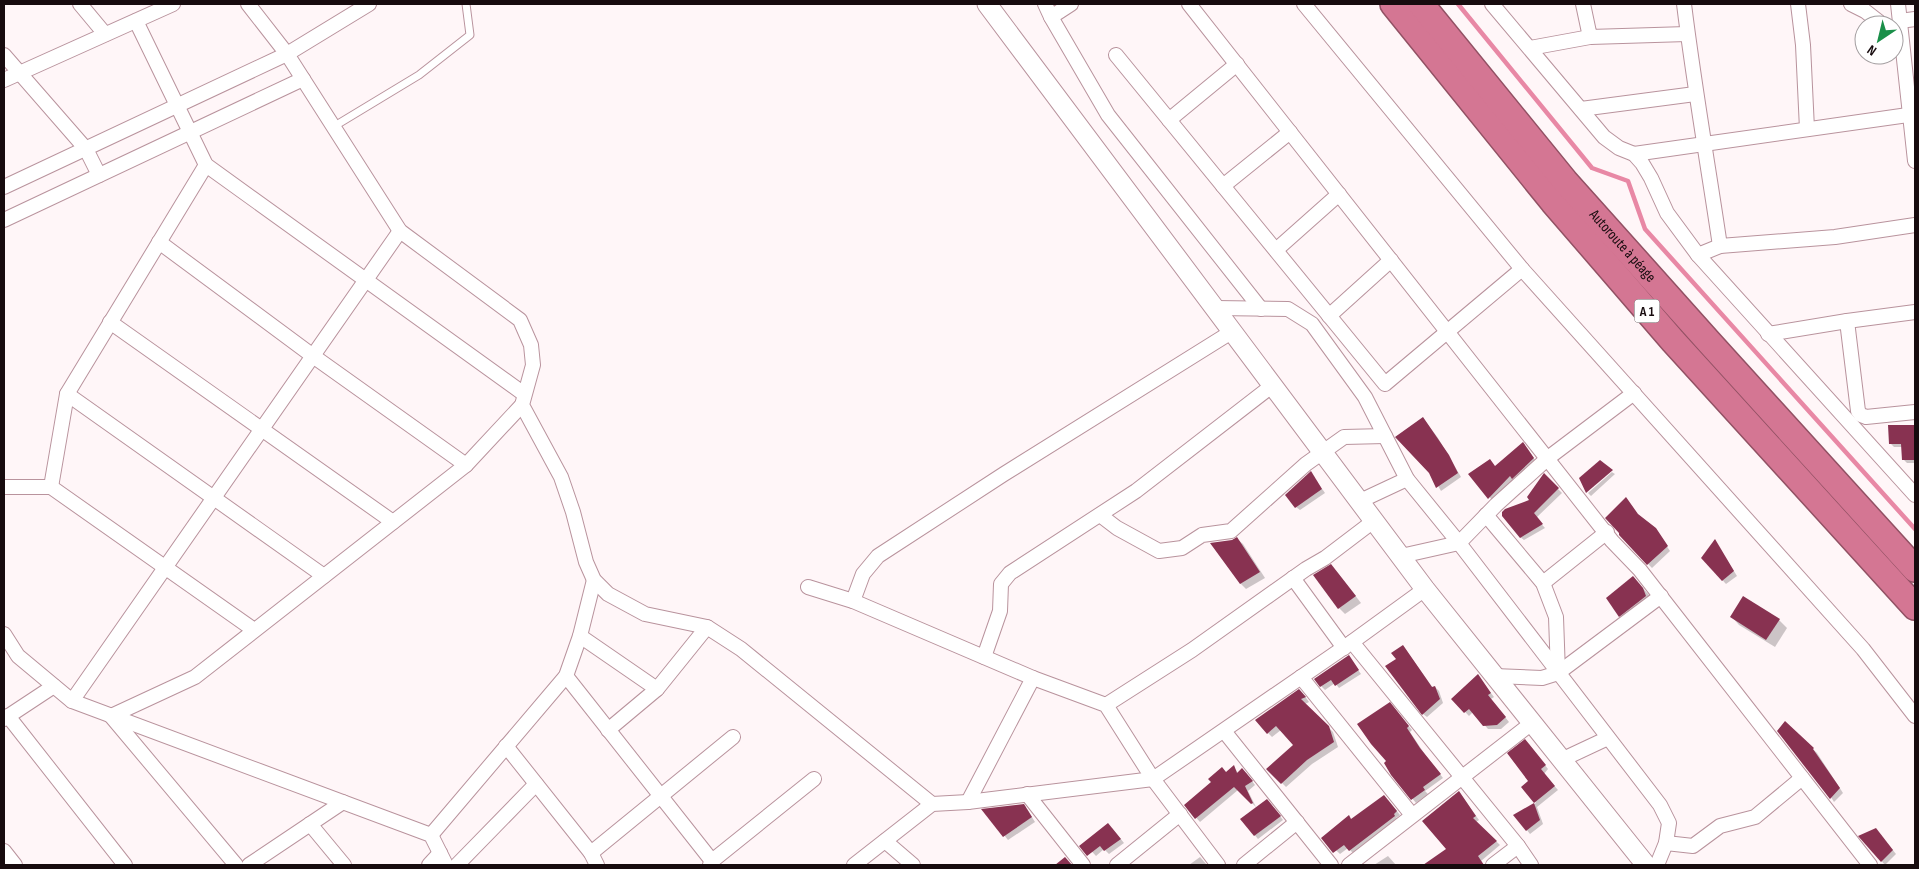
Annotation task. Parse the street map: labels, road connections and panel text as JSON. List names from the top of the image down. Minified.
{"streets":{"highway":["Autoroute à péage","A 1"]},"north":"bottom left"}
